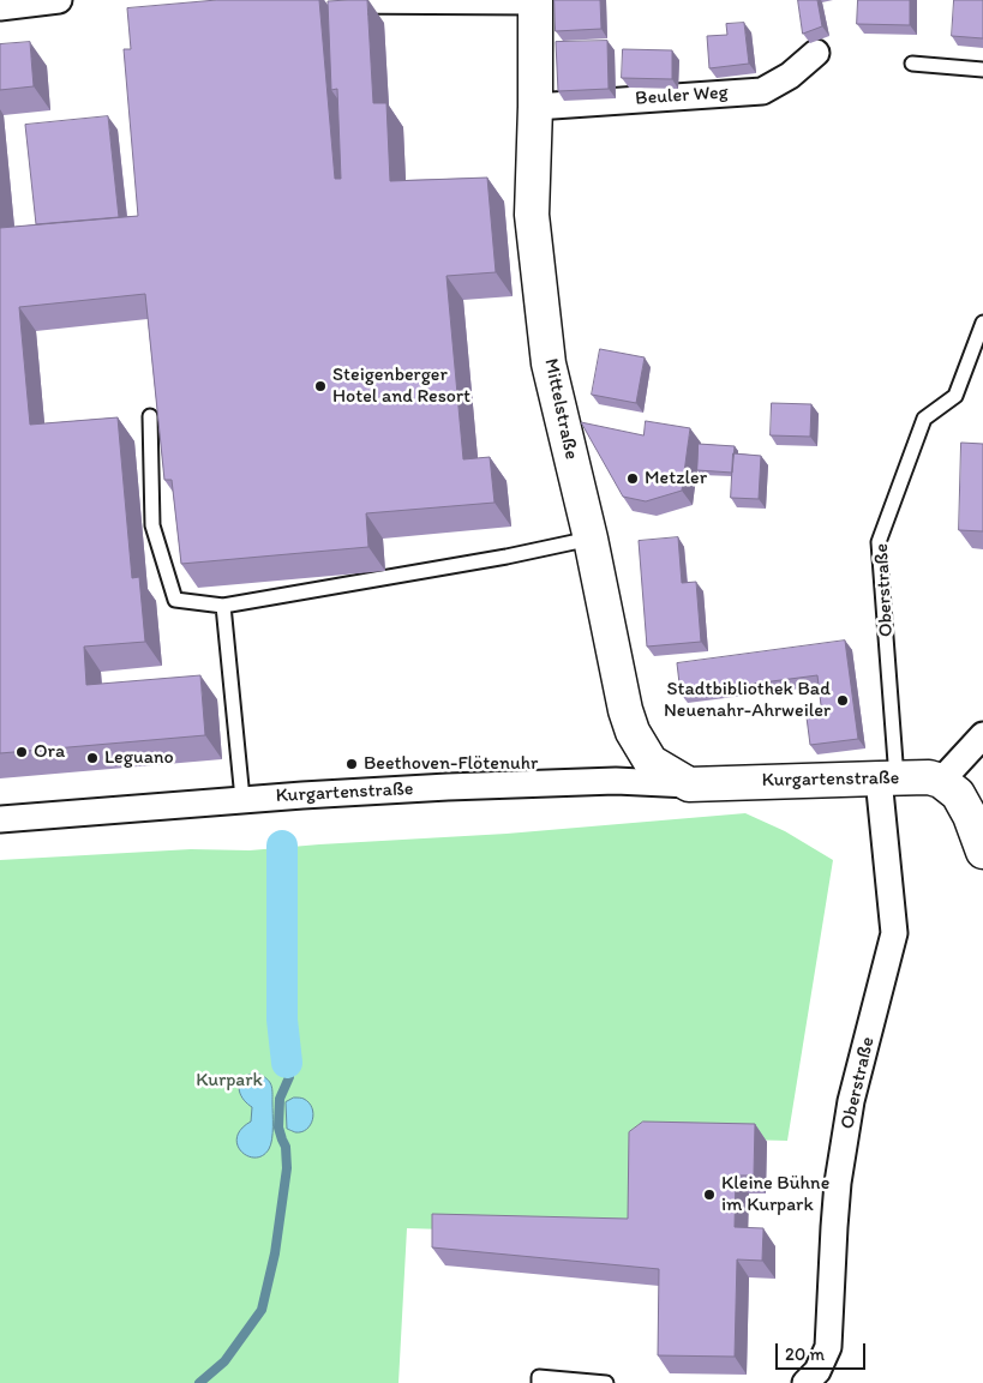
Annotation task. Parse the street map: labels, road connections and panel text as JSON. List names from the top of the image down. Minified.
{"streets":{"street":["Beuler Weg","Mittelstraße","Oberstraße","Kurgartenstraße"]},"crossings":[["Beuler Weg","Mittelstraße"],["Mittelstraße","Kurgartenstraße"],["Oberstraße","Kurgartenstraße"]],"parks":["Kurpark"],"places":["Steigenberger Hotel and Resort","Metzler","Stadtbibliothek Bad Neuenahr-Ahrweiler","Ora","Leguano","Beethoven-Flötenuhr","Kleine Bühne im Kurpark"],"scale_bar":"20 m"}
